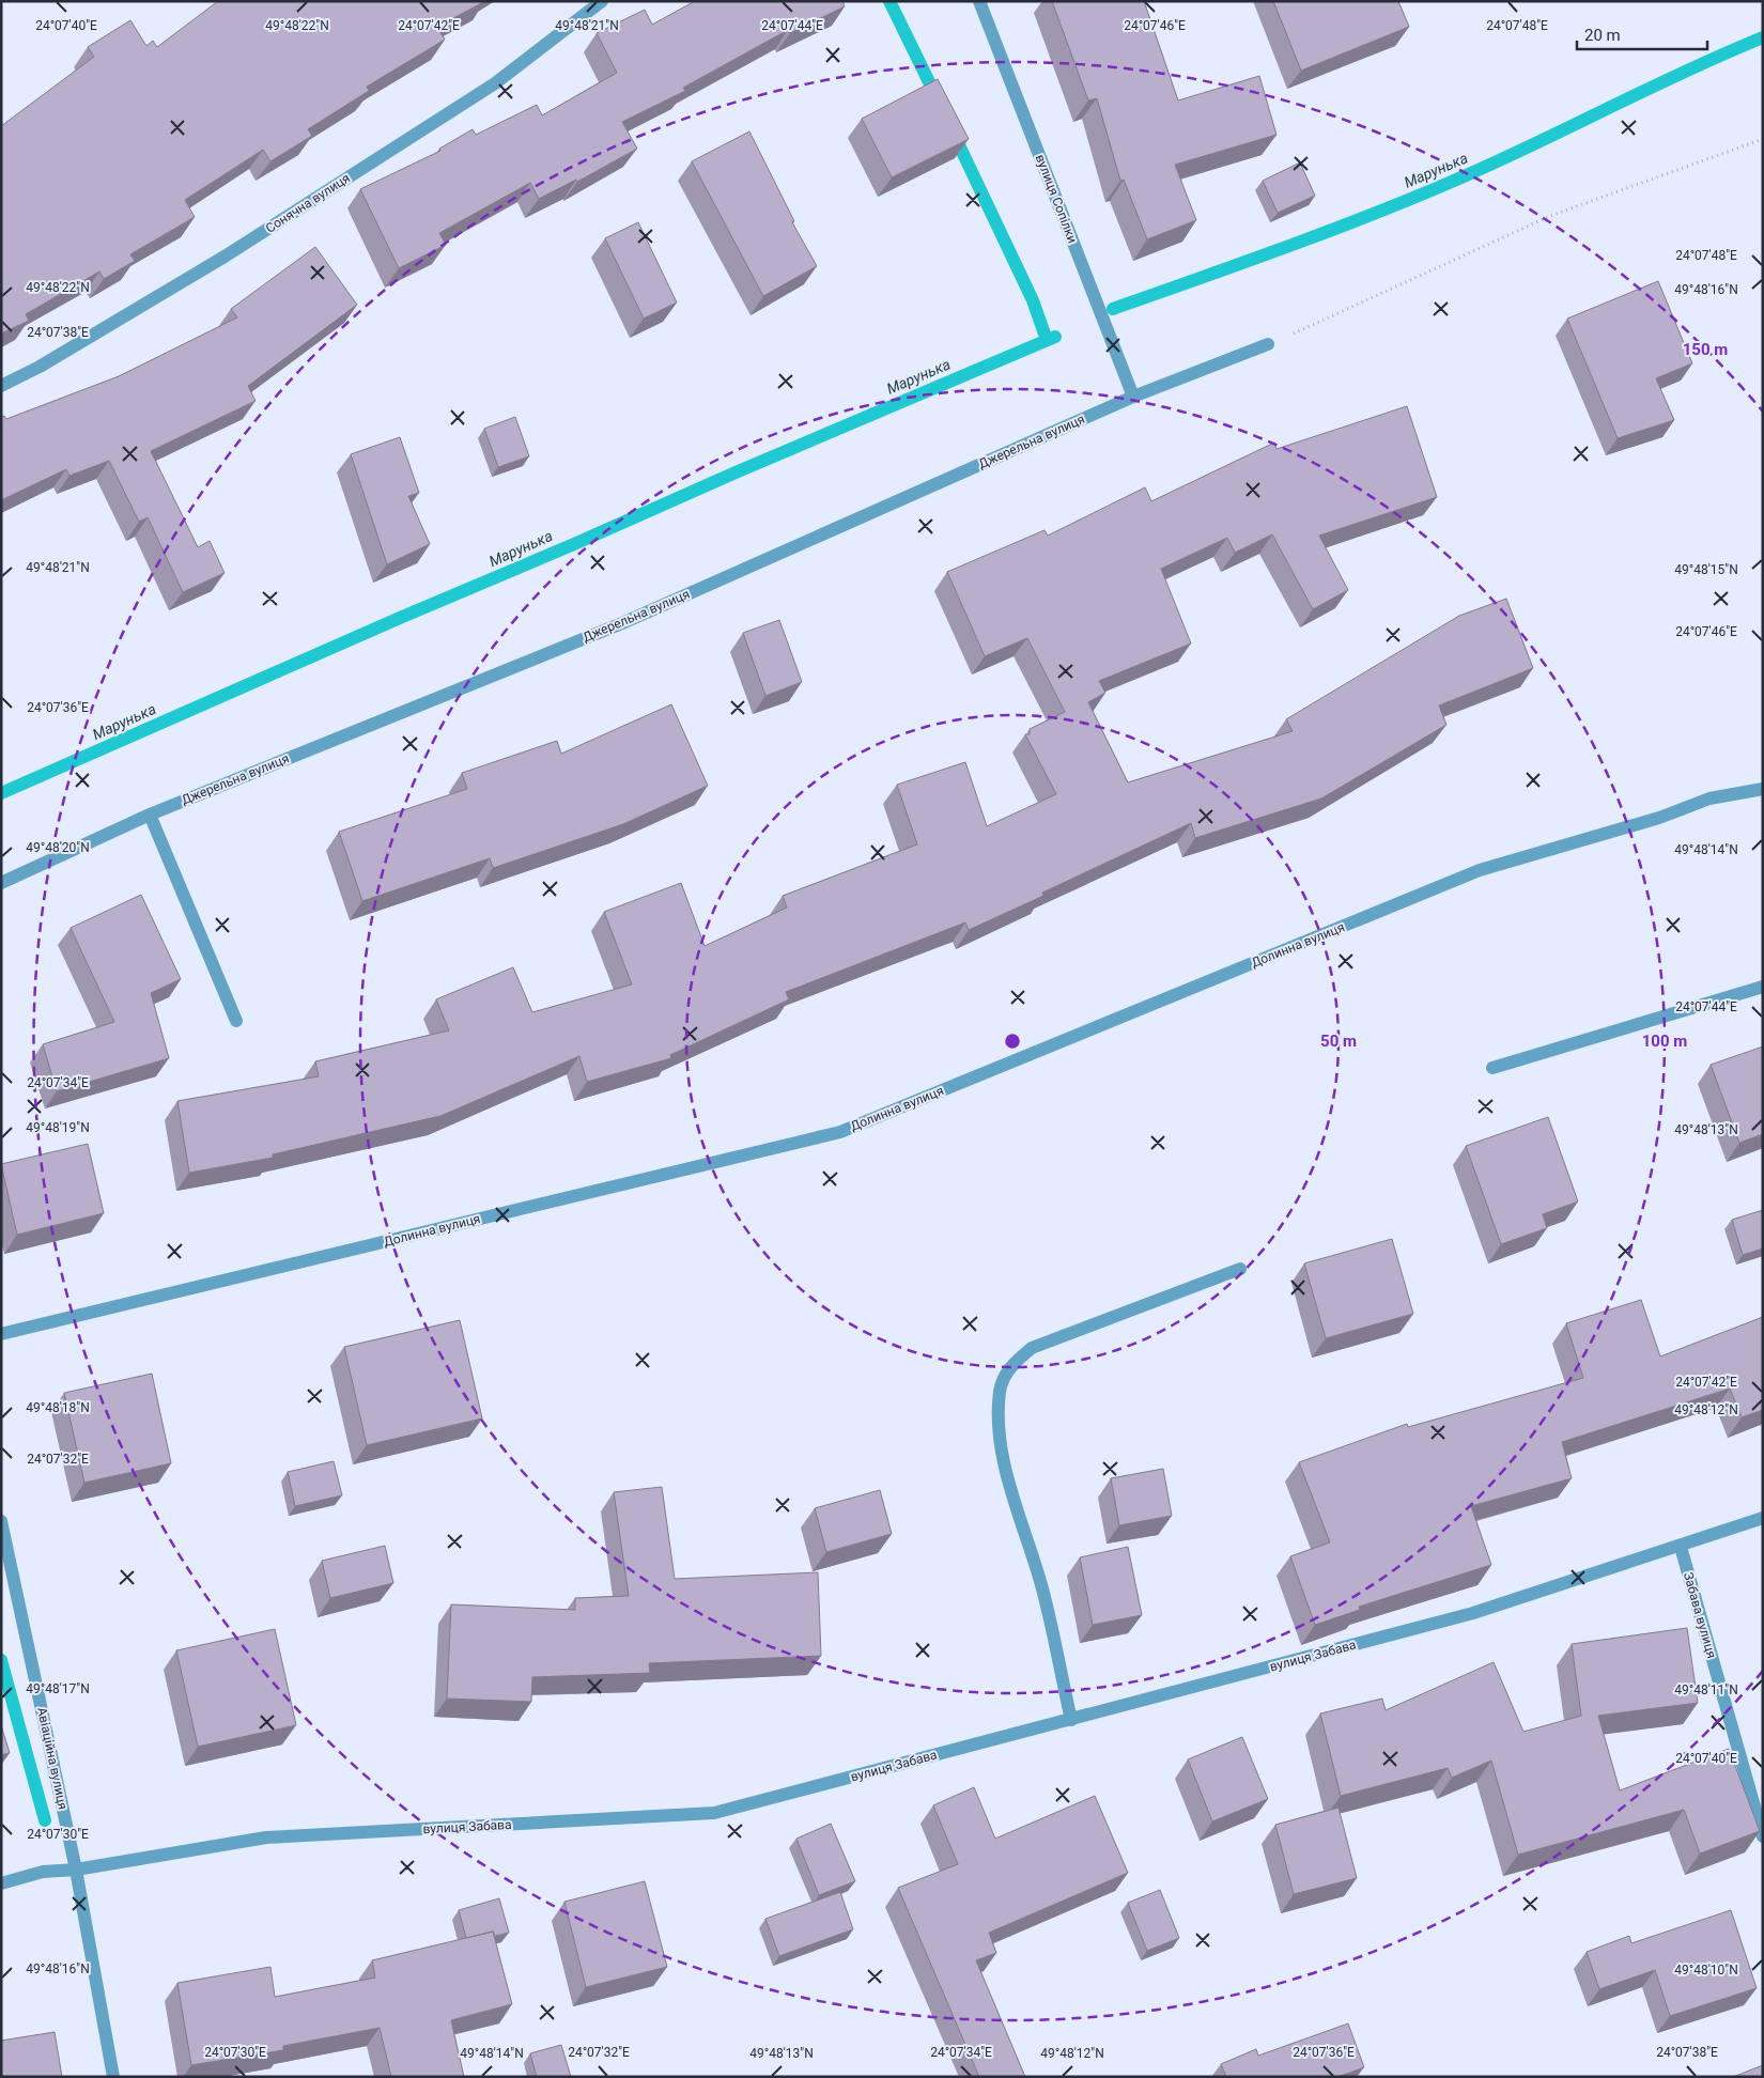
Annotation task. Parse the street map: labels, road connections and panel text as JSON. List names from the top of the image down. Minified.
{"streets":{"street":["вулиця Сопілки","Сонячна вулиця","Джерельна вулиця","Долинна вулиця","Забава вулиця","вулиця Забава","Авіаційна вулиця"]},"crossings":[["вулиця Сопілки","Джерельна вулиця"],["Забава вулиця","вулиця Забава"],["вулиця Забава","Авіаційна вулиця"]],"water":["Марунька"],"scale_bar":"20 m","coordinates":["49°48'22\"N","49°48'21\"N","24°07'48\"E","24°07'40\"E","24°07'42\"E","24°07'44\"E","24°07'46\"E","49°48'16\"N","24°07'38\"E","49°48'15\"N","24°07'36\"E","49°48'20\"N","49°48'14\"N","24°07'34\"E","49°48'19\"N","49°48'13\"N","49°48'18\"N","49°48'12\"N","24°07'32\"E","49°48'17\"N","49°48'11\"N","24°07'30\"E","49°48'10\"N"],"rings":["150 m","50 m","100 m"]}
